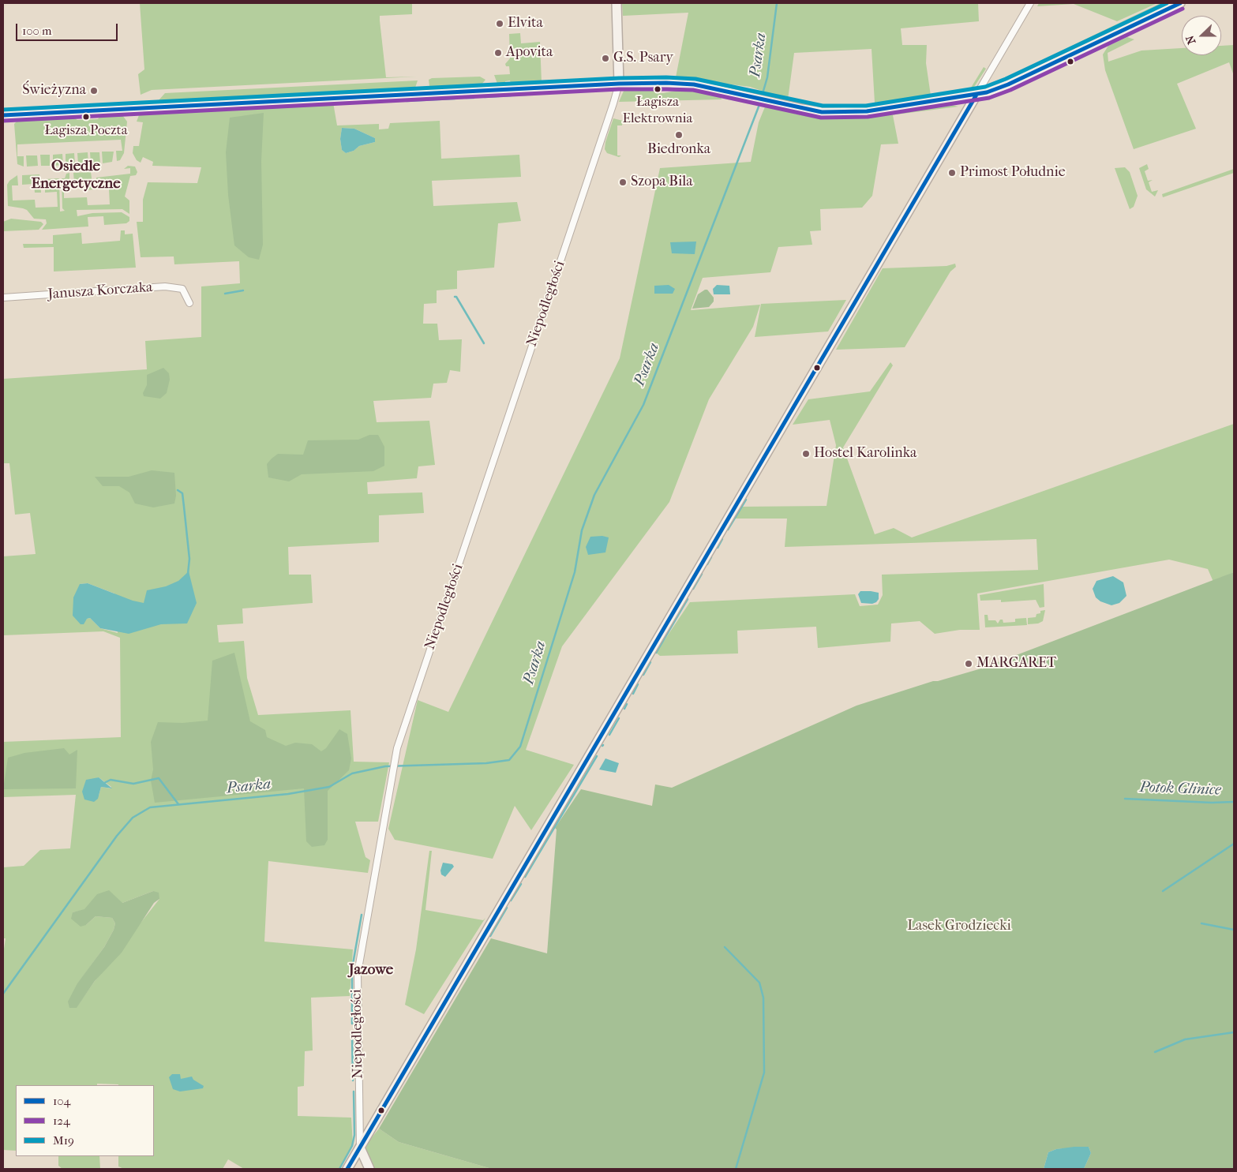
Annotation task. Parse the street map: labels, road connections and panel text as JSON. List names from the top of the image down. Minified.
{"streets":{"street":["Janusza Korczaka","Niepodległości"]},"districts":["Osiedle Energetyczne","Jazowe"],"water":["Psarka","Potok Glinice"],"parks":["Lasek Grodziecki"],"places":["Elvita","Apovita","G.S. Psary","Łagisza Elektrownia","Świeżyzna","Łagisza Poczta","Biedronka","Primost Południe","Szopa Bila","Hostel Karolinka","MARGARET"],"lines":["transit line 104","transit line M19","transit line 124"],"legend":["104","124","M19"],"scale_bar":"100 m","north":"left"}
